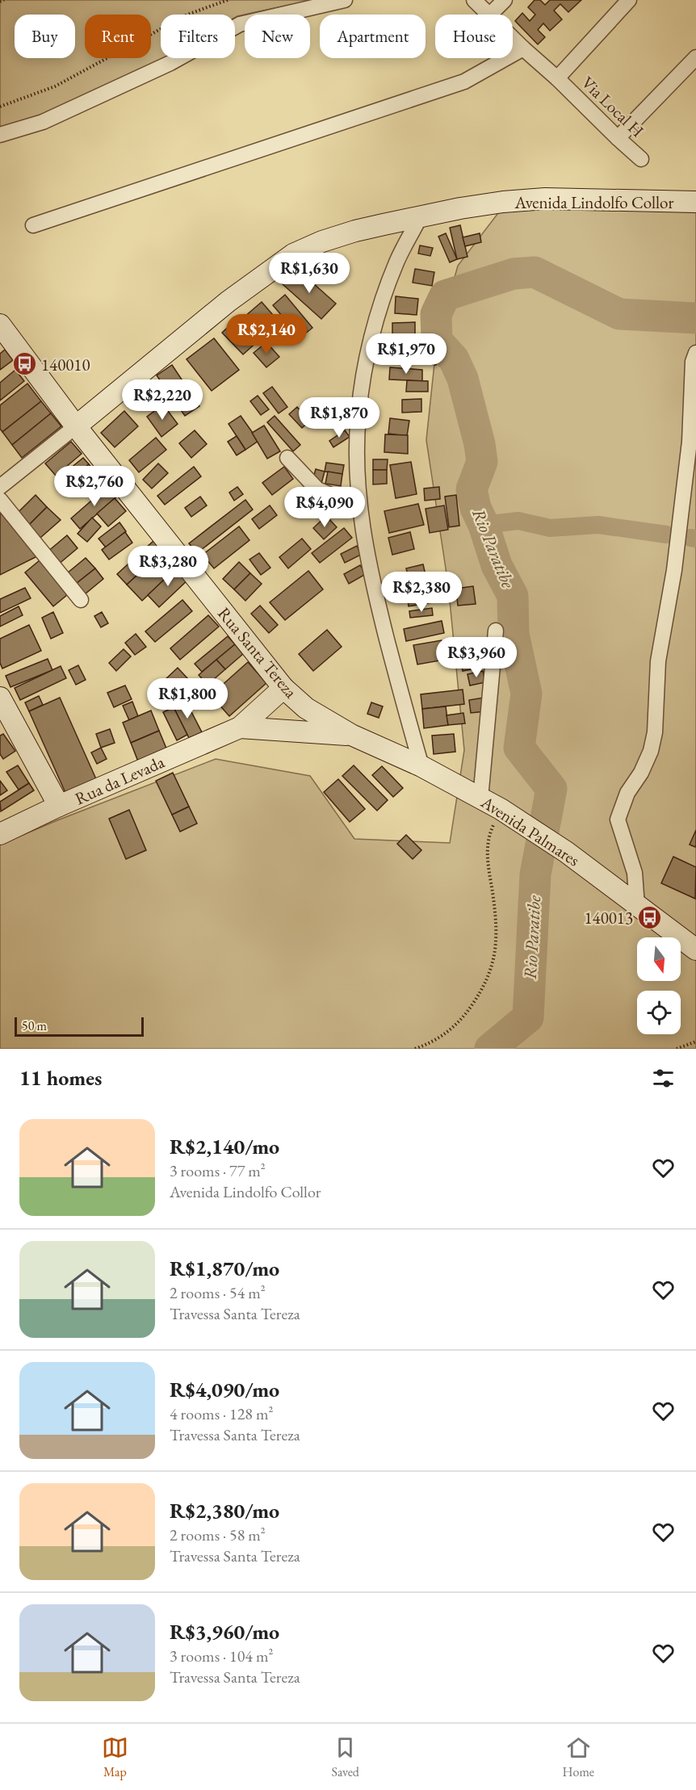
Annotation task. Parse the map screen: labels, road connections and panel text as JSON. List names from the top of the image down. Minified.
{"streets":{"main road":["Avenida Lindolfo Collor","Rua Santa Tereza","Rua da Levada","Avenida Palmares"],"street":["Via Local H"]},"crossings":[["Avenida Lindolfo Collor","Rua Santa Tereza"],["Rua Santa Tereza","Rua da Levada"],["Rua Santa Tereza","Avenida Palmares"],["Rua da Levada","Avenida Palmares"]],"water":["Rio Paratibe"],"places":{"bus stop":["140010","140013"]},"scale_bar":"50 m","north":"bottom","page":{"chip":["Buy","Rent","Filters","New","Apartment","House"],"price":["R$1,630","R$2,140","R$1,970","R$2,220","R$1,870","R$2,760","R$4,090","R$3,280","R$2,380","R$3,960","R$1,800"],"scale":"50 m","heading":"11 homes","list":[{"name":"R$2,140/mo","note":"3 rooms · 77 m² · Avenida Lindolfo Collor"},{"name":"R$1,870/mo","note":"2 rooms · 54 m² · Travessa Santa Tereza"},{"name":"R$4,090/mo","note":"4 rooms · 128 m² · Travessa Santa Tereza"},{"name":"R$2,380/mo","note":"2 rooms · 58 m² · Travessa Santa Tereza"},{"name":"R$3,960/mo","note":"3 rooms · 104 m² · Travessa Santa Tereza"}],"tabs":["Map","Saved","Home"]}}
